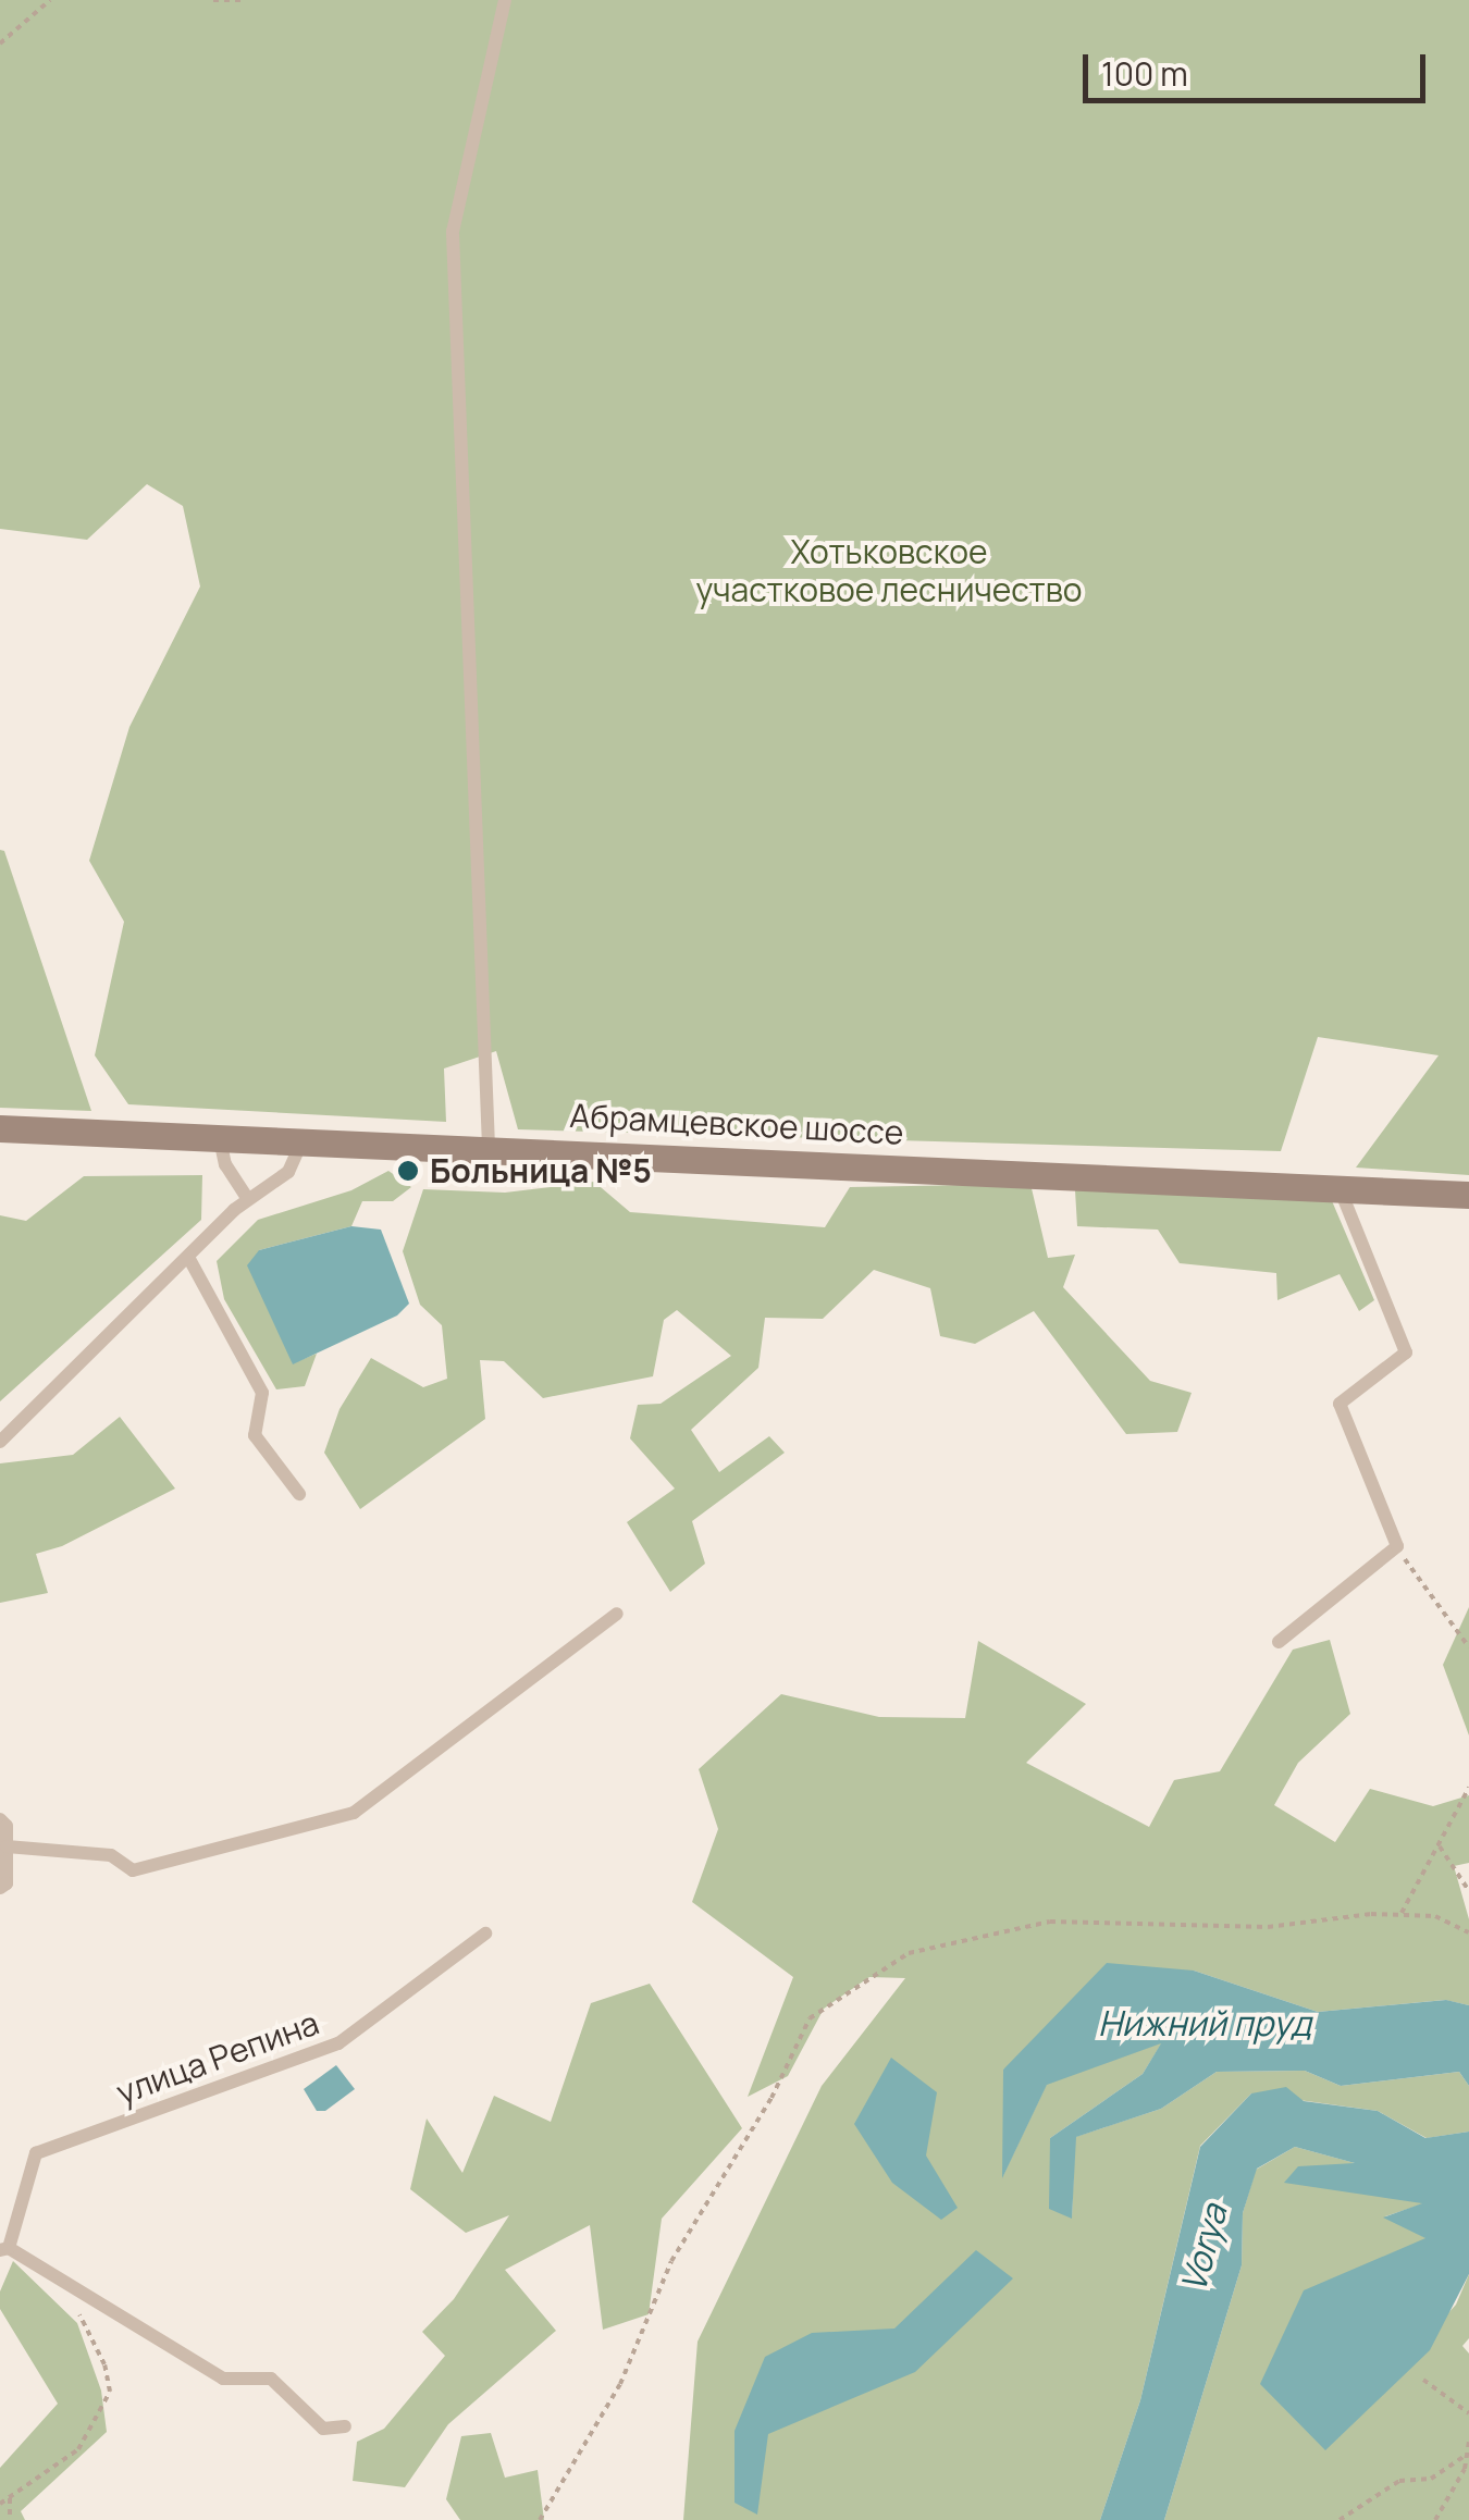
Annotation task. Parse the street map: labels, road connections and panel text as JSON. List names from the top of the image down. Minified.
{"streets":{"street":["Абрамцевское шоссе"],"lane":["улица Репина"]},"water":["Нижний пруд","Vorya"],"parks":["Хотьковское участковое лесничество"],"places":["Больница №5"],"scale_bar":"100 m"}
